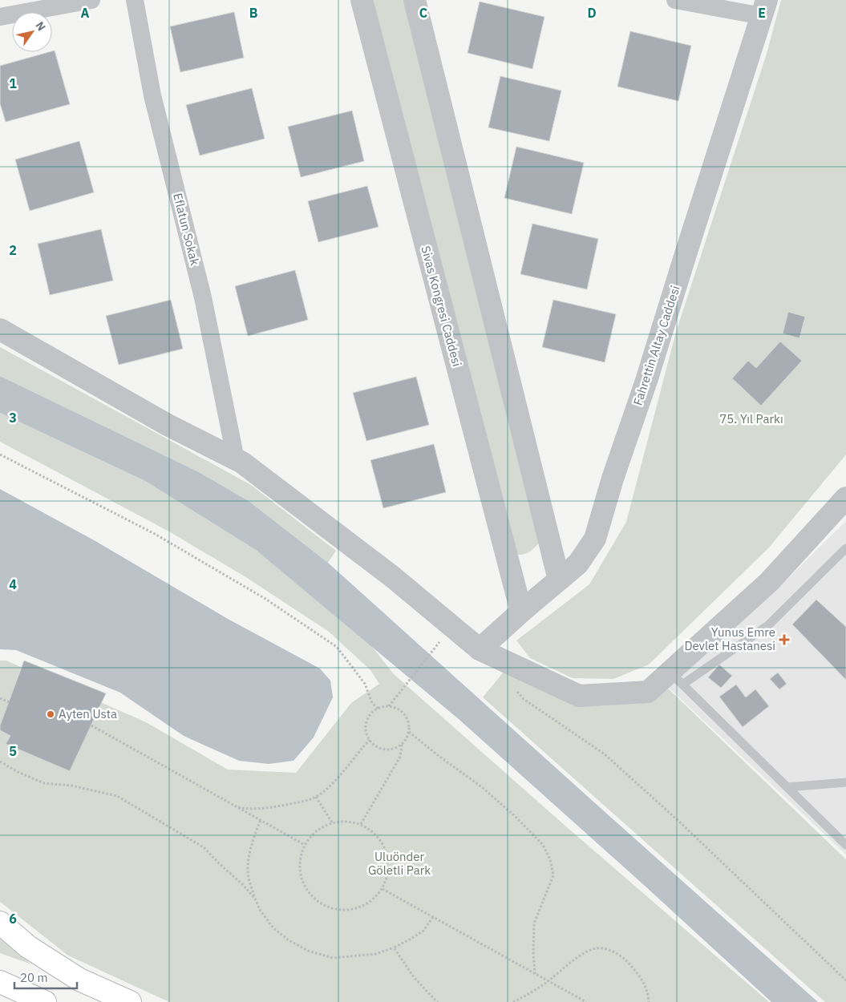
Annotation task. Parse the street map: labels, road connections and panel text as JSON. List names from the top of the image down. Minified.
{"streets":{"street":["Eflatun Sokak","Sivas Kongresi Caddesi","Fahrettin Altay Caddesi"]},"crossings":[["Sivas Kongresi Caddesi","Fahrettin Altay Caddesi"]],"parks":["75. Yıl Parkı","Uluönder Göletli Park"],"places":{"health":["Yunus Emre Devlet Hastanesi"],"other":["Ayten Usta"]},"scale_bar":"20 m","north":"top right","grid":{"columns":["A","B","C","D","E"],"rows":["1","2","3","4","5","6"]}}
